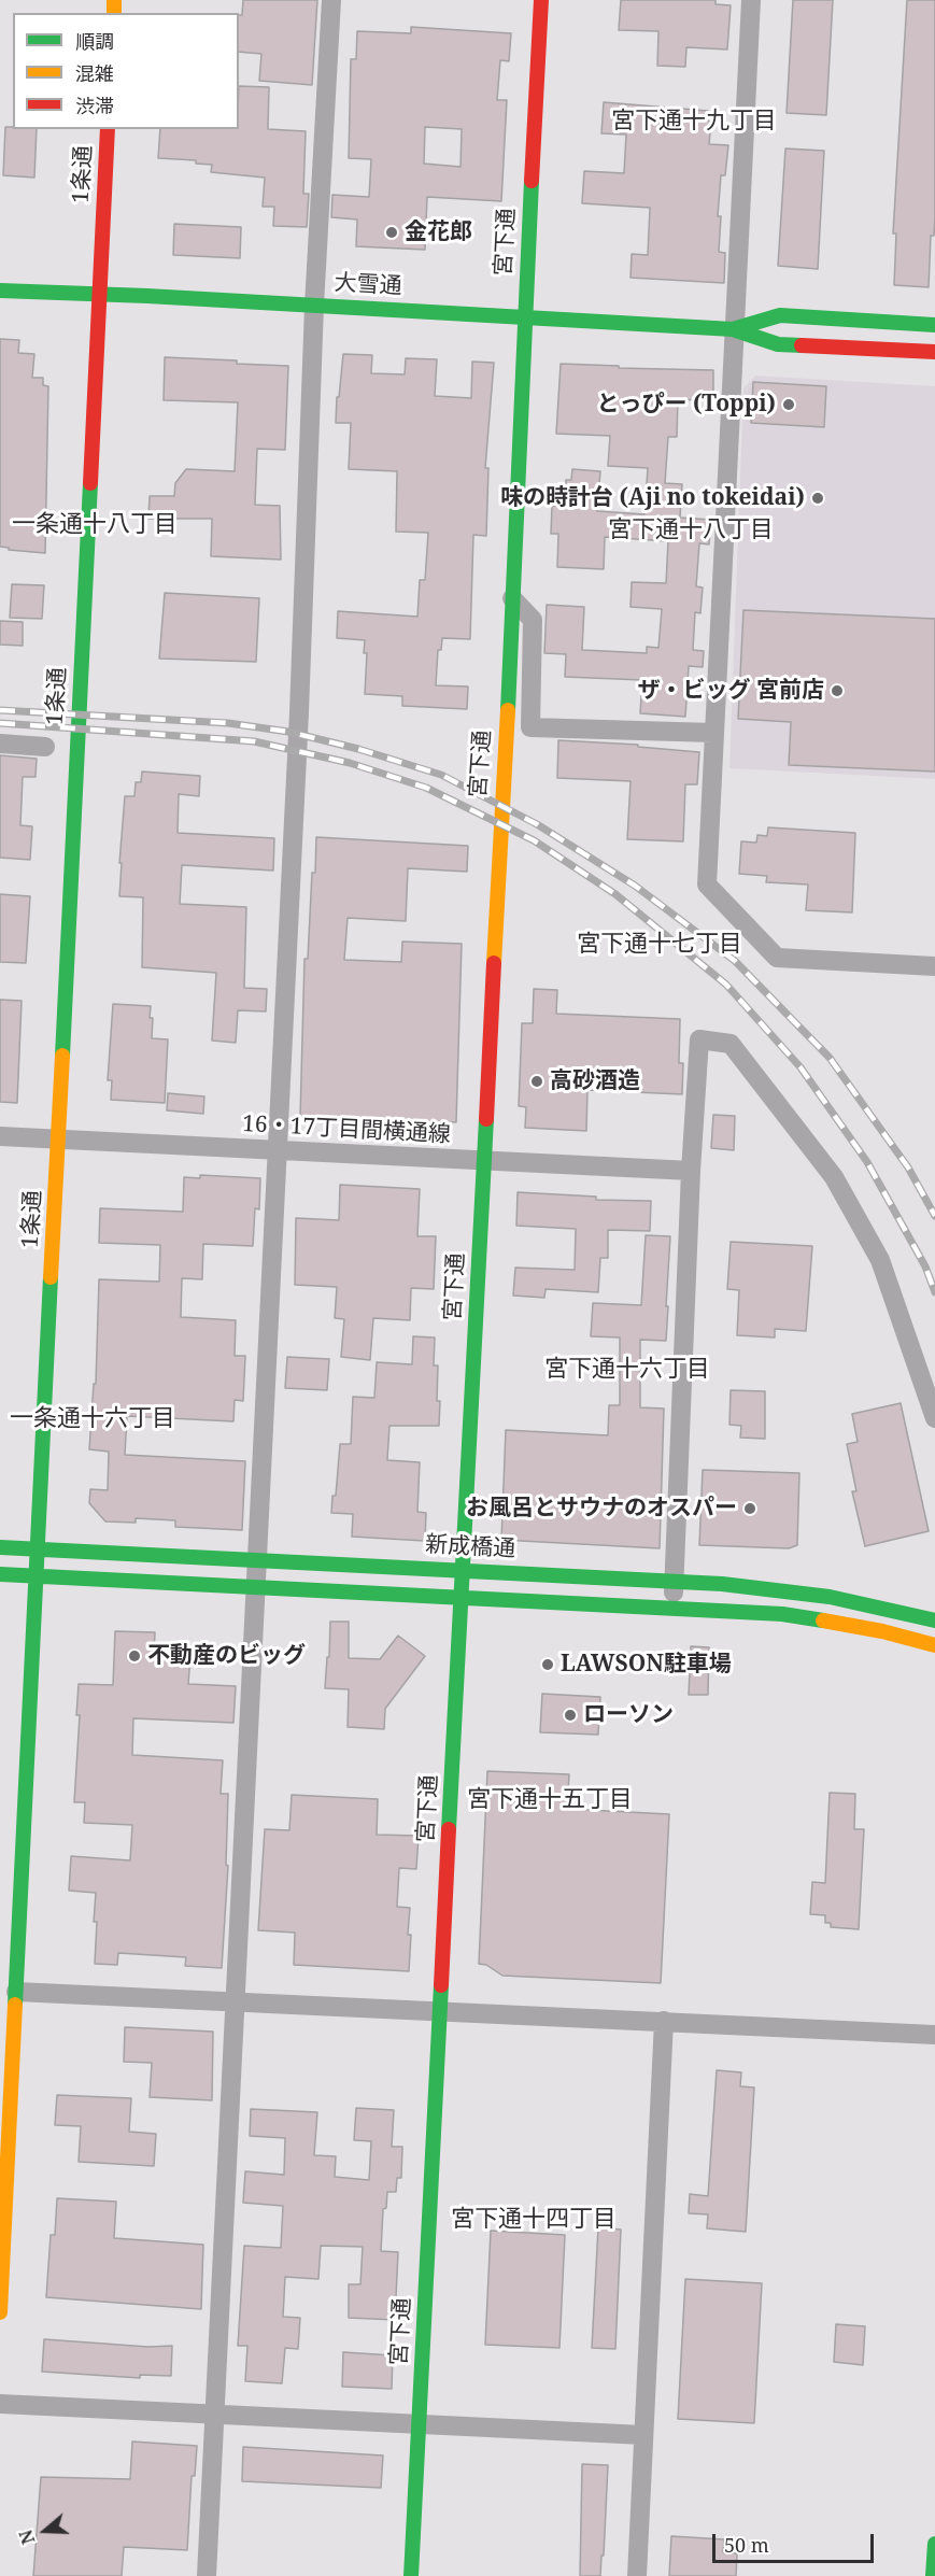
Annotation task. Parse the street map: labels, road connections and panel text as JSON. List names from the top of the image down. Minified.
{"streets":{"street":["1条通","宮下通","大雪通","16・17丁目間横通線","新成橋通"]},"crossings":[["1条通","大雪通"],["1条通","16・17丁目間横通線"],["1条通","新成橋通"],["宮下通","大雪通"],["宮下通","16・17丁目間横通線"],["宮下通","新成橋通"]],"districts":["宮下通十九丁目","一条通十八丁目","宮下通十八丁目","宮下通十七丁目","宮下通十六丁目","一条通十六丁目","宮下通十五丁目","宮下通十四丁目"],"places":["金花郎","とっぴー (Toppi)","味の時計台 (Aji no tokeidai)","ザ・ビッグ 宮前店","高砂酒造","お風呂とサウナのオスパー","不動産のビッグ","LAWSON駐車場","ローソン"],"legend":["順調","混雑","渋滞"],"scale_bar":"50 m","north":"left"}
